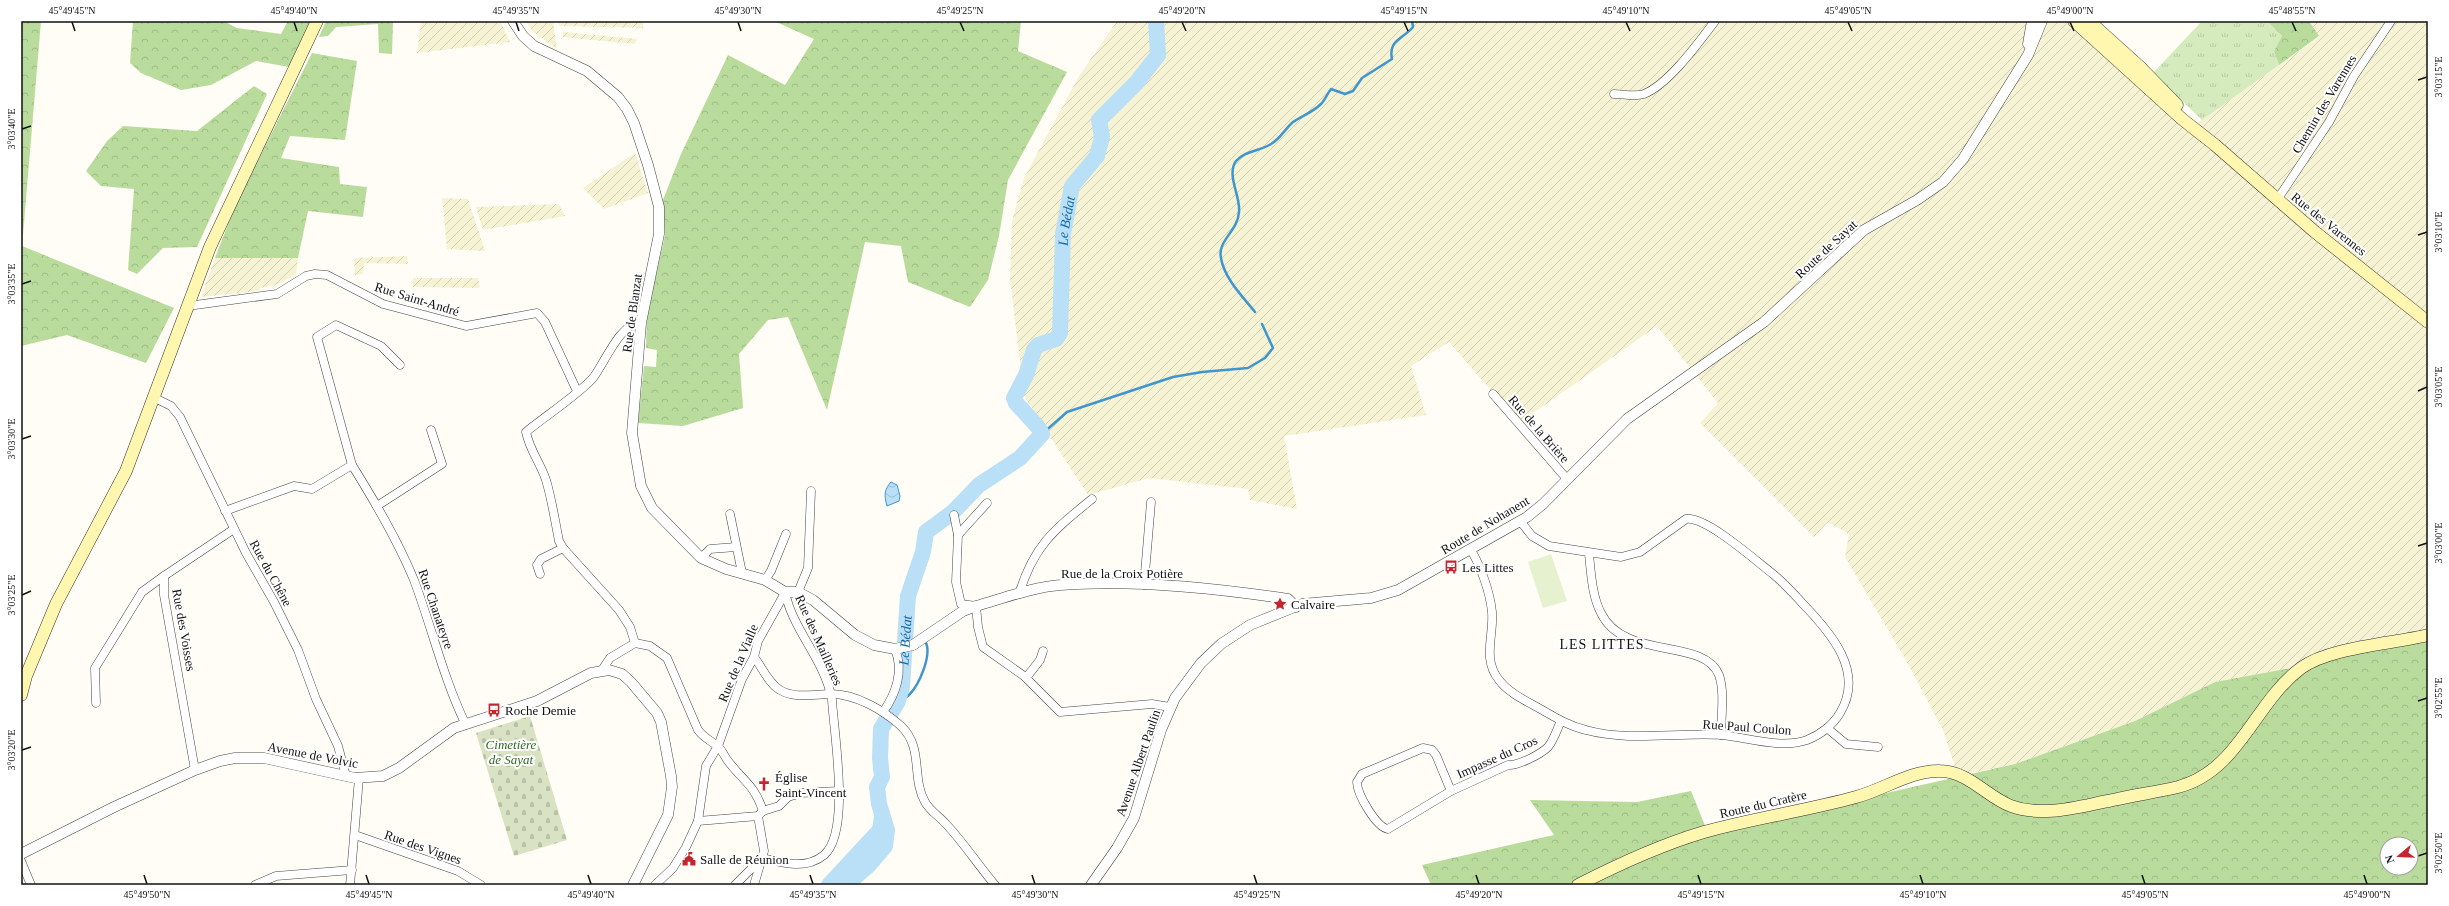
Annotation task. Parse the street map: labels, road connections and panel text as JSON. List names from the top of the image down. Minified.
{"streets":{"main road":["Rue des Varennes","Route du Cratère"],"street":["Chemin des Varennes","Route de Sayat","Rue Saint-André","Rue de Blanzat","Rue de la Brière","Route de Nohanent","Rue du Chêne","Rue de la Croix Potière","Rue Chanateyre","Rue des Voisses","Rue des Mailleries","Rue de la Vialle","Rue Paul Coulon","Avenue de Volvic","Impasse du Cros","Avenue Albert Paulin","Rue des Vignes"]},"crossings":[["Chemin des Varennes","Rue des Varennes"],["Route de Sayat","Route de Nohanent"],["Rue de Blanzat","Rue des Mailleries"],["Rue de Blanzat","Rue de la Vialle"],["Rue de la Brière","Route de Nohanent"],["Route de Nohanent","Rue de la Croix Potière"],["Route de Nohanent","Rue Paul Coulon"],["Route de Nohanent","Avenue Albert Paulin"],["Rue du Chêne","Rue des Voisses"],["Rue du Chêne","Avenue de Volvic"],["Rue de la Croix Potière","Avenue Albert Paulin"],["Rue Chanateyre","Avenue de Volvic"],["Rue des Voisses","Avenue de Volvic"],["Rue des Mailleries","Rue de la Vialle"],["Rue Paul Coulon","Impasse du Cros"]],"districts":["LES LITTES"],"water":["Le Bédat"],"parks":["Cimetière de Sayat"],"places":{"bus stop":["Les Littes","Roche Demie"],"place":["Calvaire"],"church":["Église Saint-Vincent"],"public building":["Salle de Réunion"]},"north":"left","coordinates":["45°49'45\"N","45°49'40\"N","45°49'35\"N","45°49'30\"N","45°49'25\"N","45°49'20\"N","45°49'15\"N","45°49'10\"N","45°49'05\"N","45°49'00\"N","45°48'55\"N","3°03'15\"E","3°03'40\"E","3°03'10\"E","3°03'35\"E","3°03'05\"E","3°03'30\"E","3°03'00\"E","3°03'25\"E","3°02'55\"E","3°03'20\"E","3°02'50\"E","45°49'50\"N"]}
